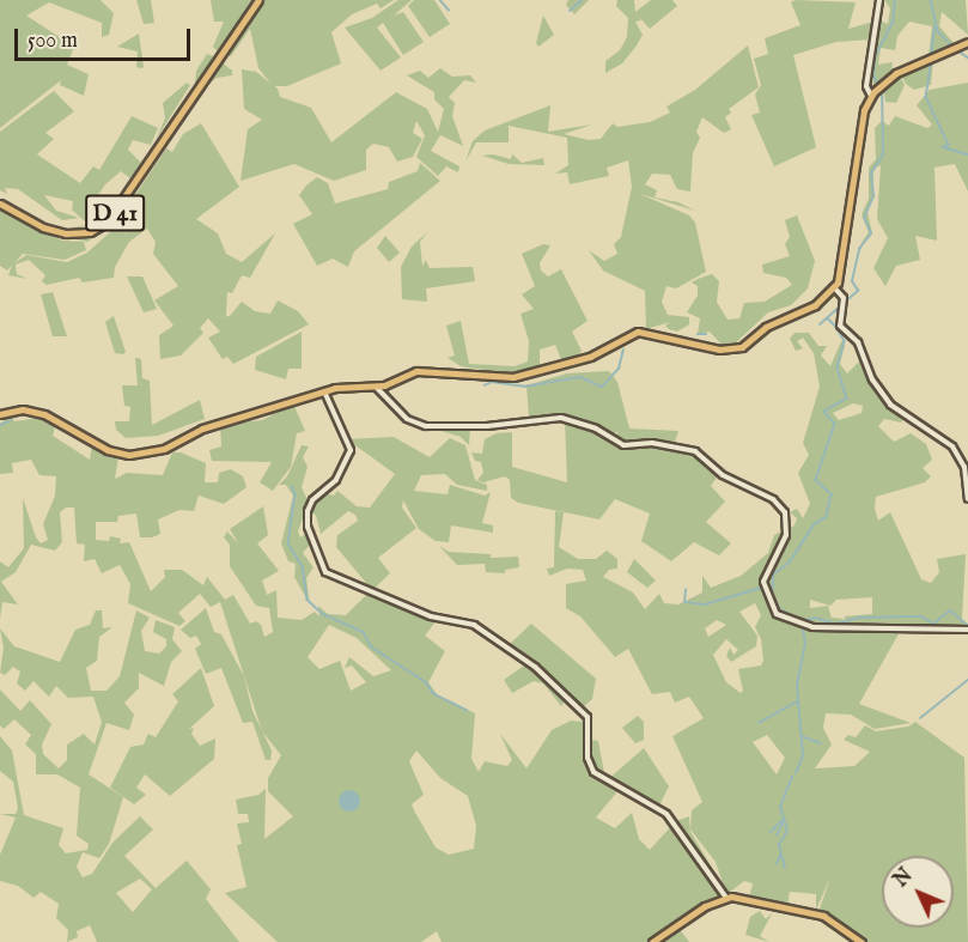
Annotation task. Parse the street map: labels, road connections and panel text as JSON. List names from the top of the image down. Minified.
{"streets":{"main road":["D 41"]},"scale_bar":"500 m","north":"top left"}
